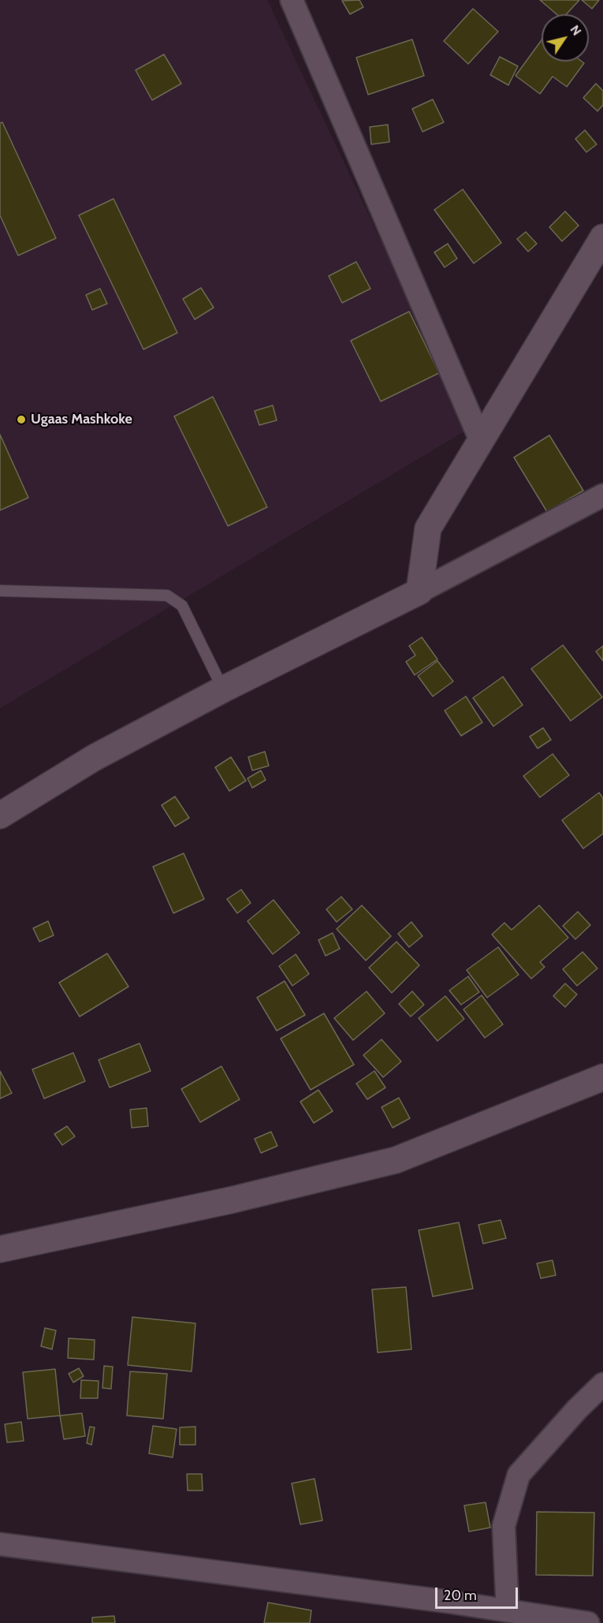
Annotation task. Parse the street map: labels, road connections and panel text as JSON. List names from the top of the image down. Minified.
{"places":["Ugaas Mashkoke"],"scale_bar":"20 m","north":"top right"}
